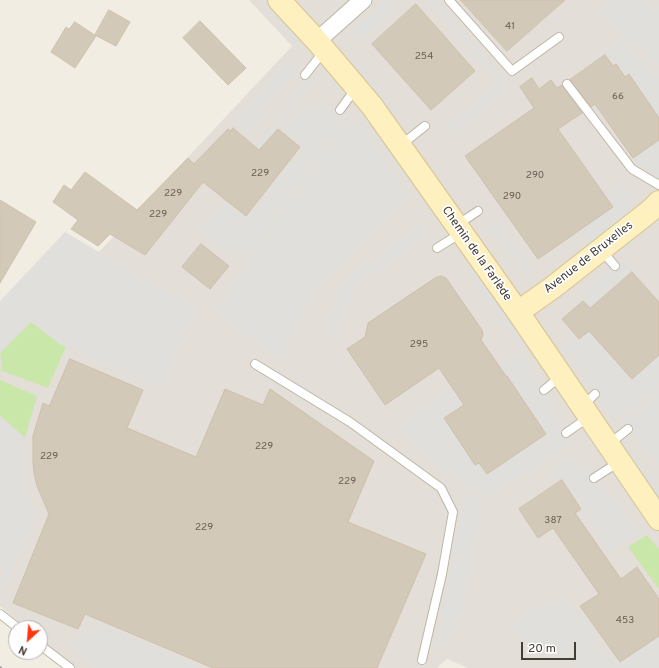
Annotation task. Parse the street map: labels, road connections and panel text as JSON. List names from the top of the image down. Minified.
{"streets":{"street":["Chemin de la Farlède","Avenue de Bruxelles"]},"crossings":[["Chemin de la Farlède","Avenue de Bruxelles"]],"house_numbers":["41","254","66","229","290","229","290","229","295","229","229","229","387","229","453"],"scale_bar":"20 m","north":"bottom left"}
